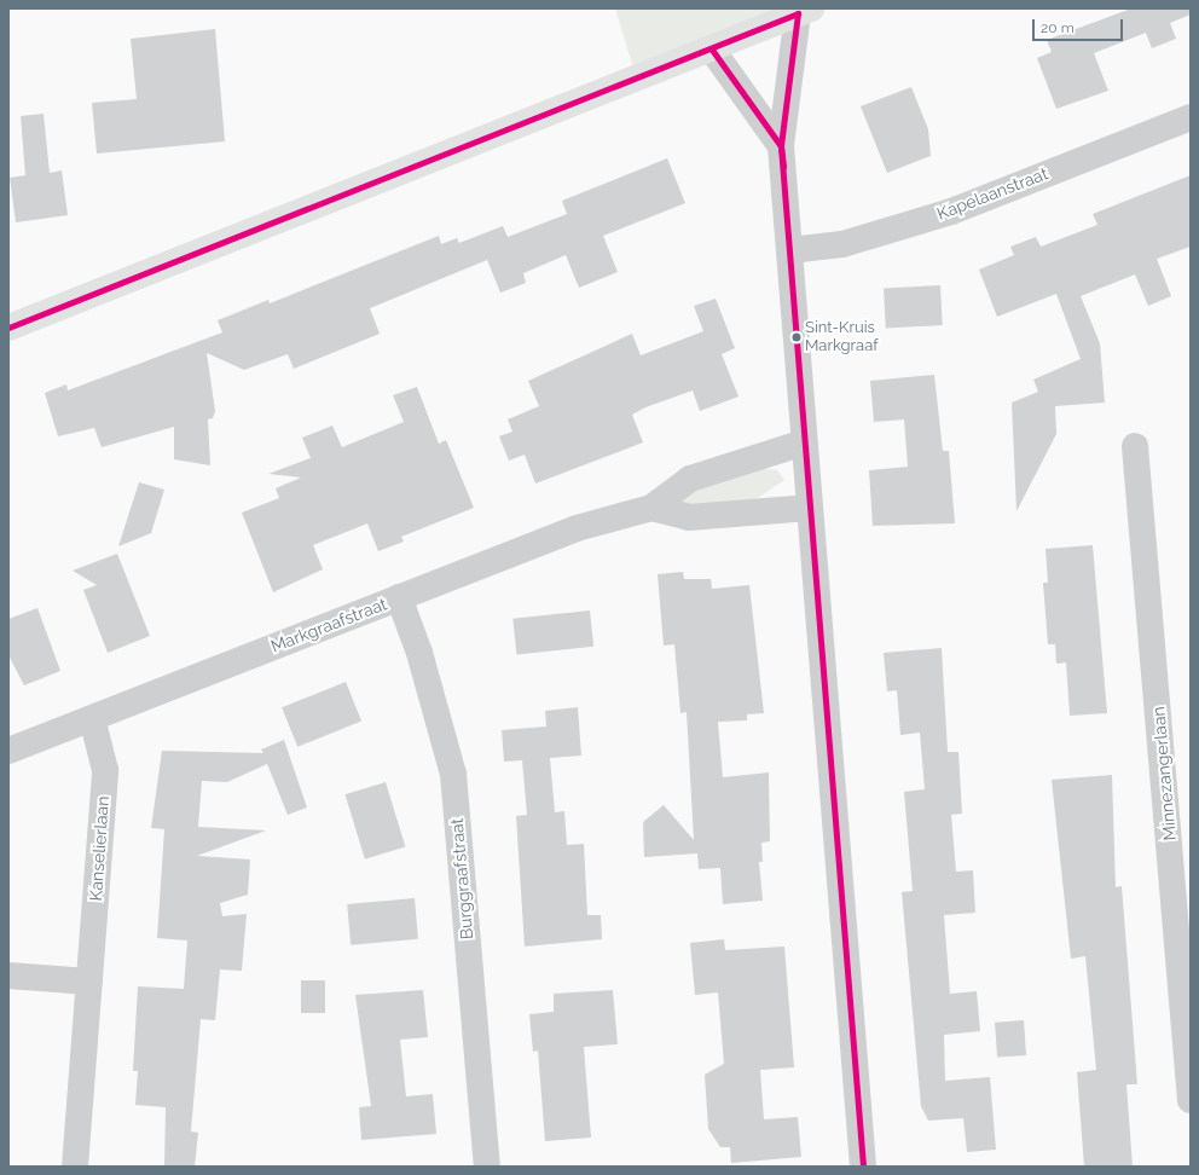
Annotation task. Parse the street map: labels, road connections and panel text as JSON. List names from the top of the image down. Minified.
{"streets":{"street":["Kapelaanstraat","Markgraafstraat","Minnezangerlaan","Kanselierlaan","Burggraafstraat"]},"crossings":[["Markgraafstraat","Kanselierlaan"],["Markgraafstraat","Burggraafstraat"]],"places":["Sint-Kruis Markgraaf"],"scale_bar":"20 m"}
